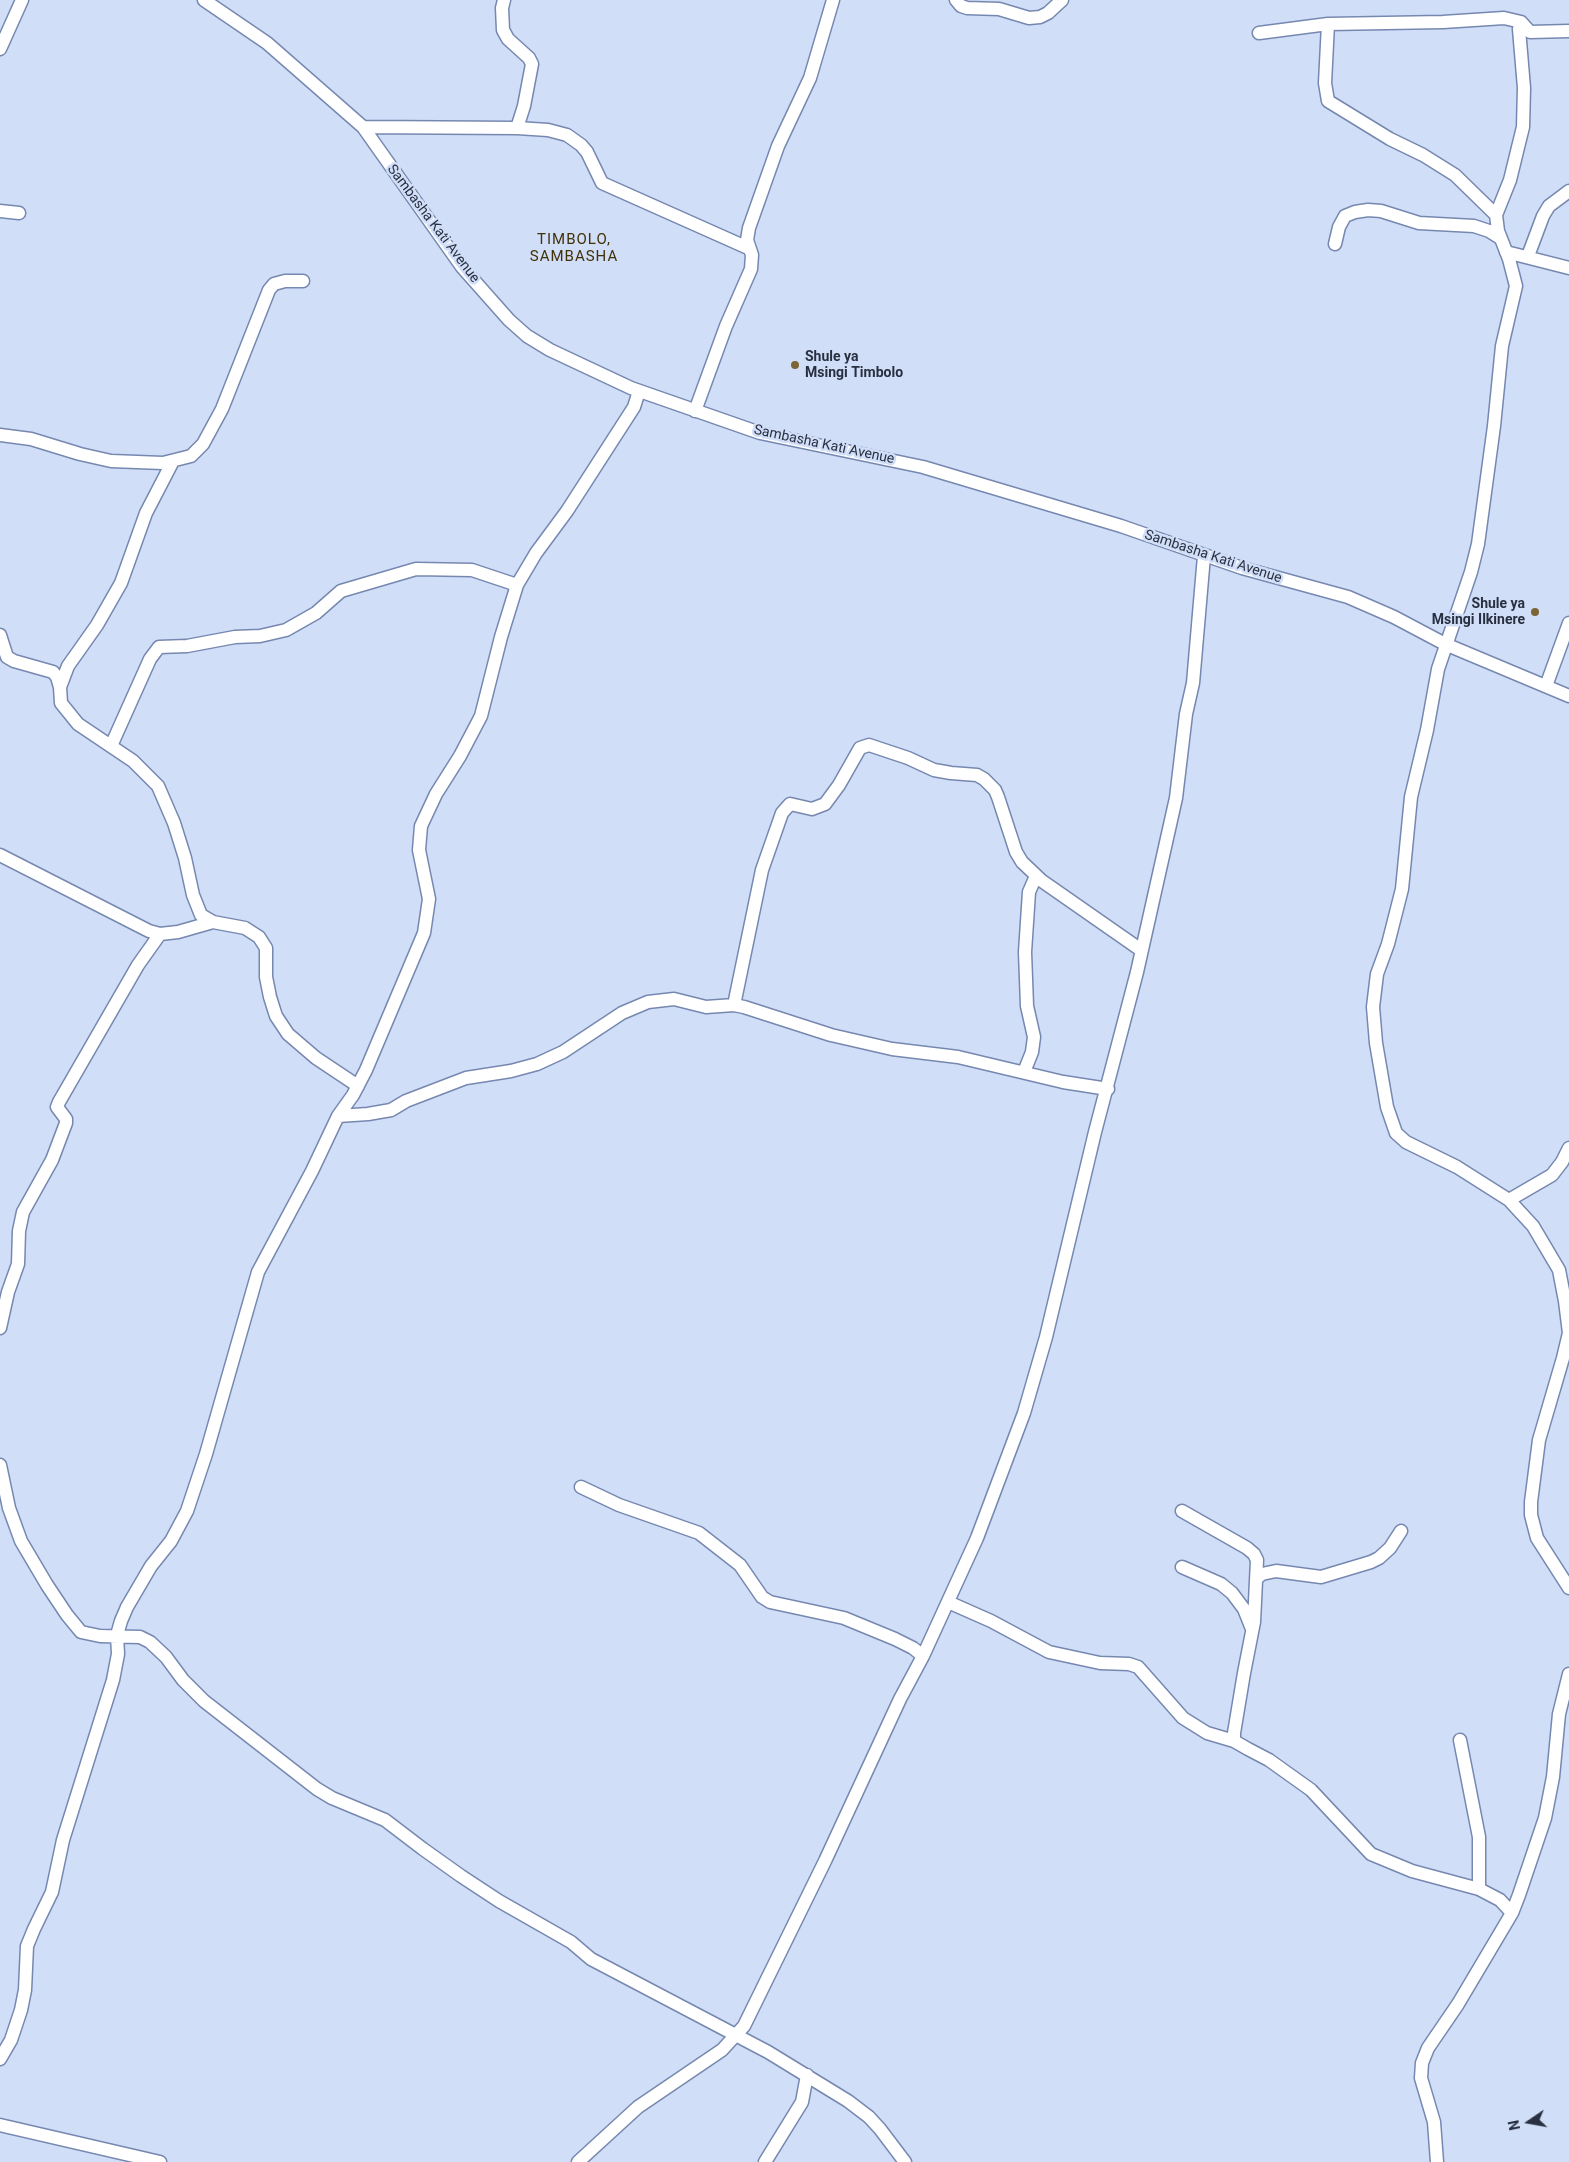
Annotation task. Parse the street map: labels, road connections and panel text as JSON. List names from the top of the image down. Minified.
{"streets":{"street":["Sambasha Kati Avenue"]},"districts":["TIMBOLO, SAMBASHA"],"places":["Shule ya Msingi Timbolo","Shule ya Msingi Ilkinere"],"north":"left"}
